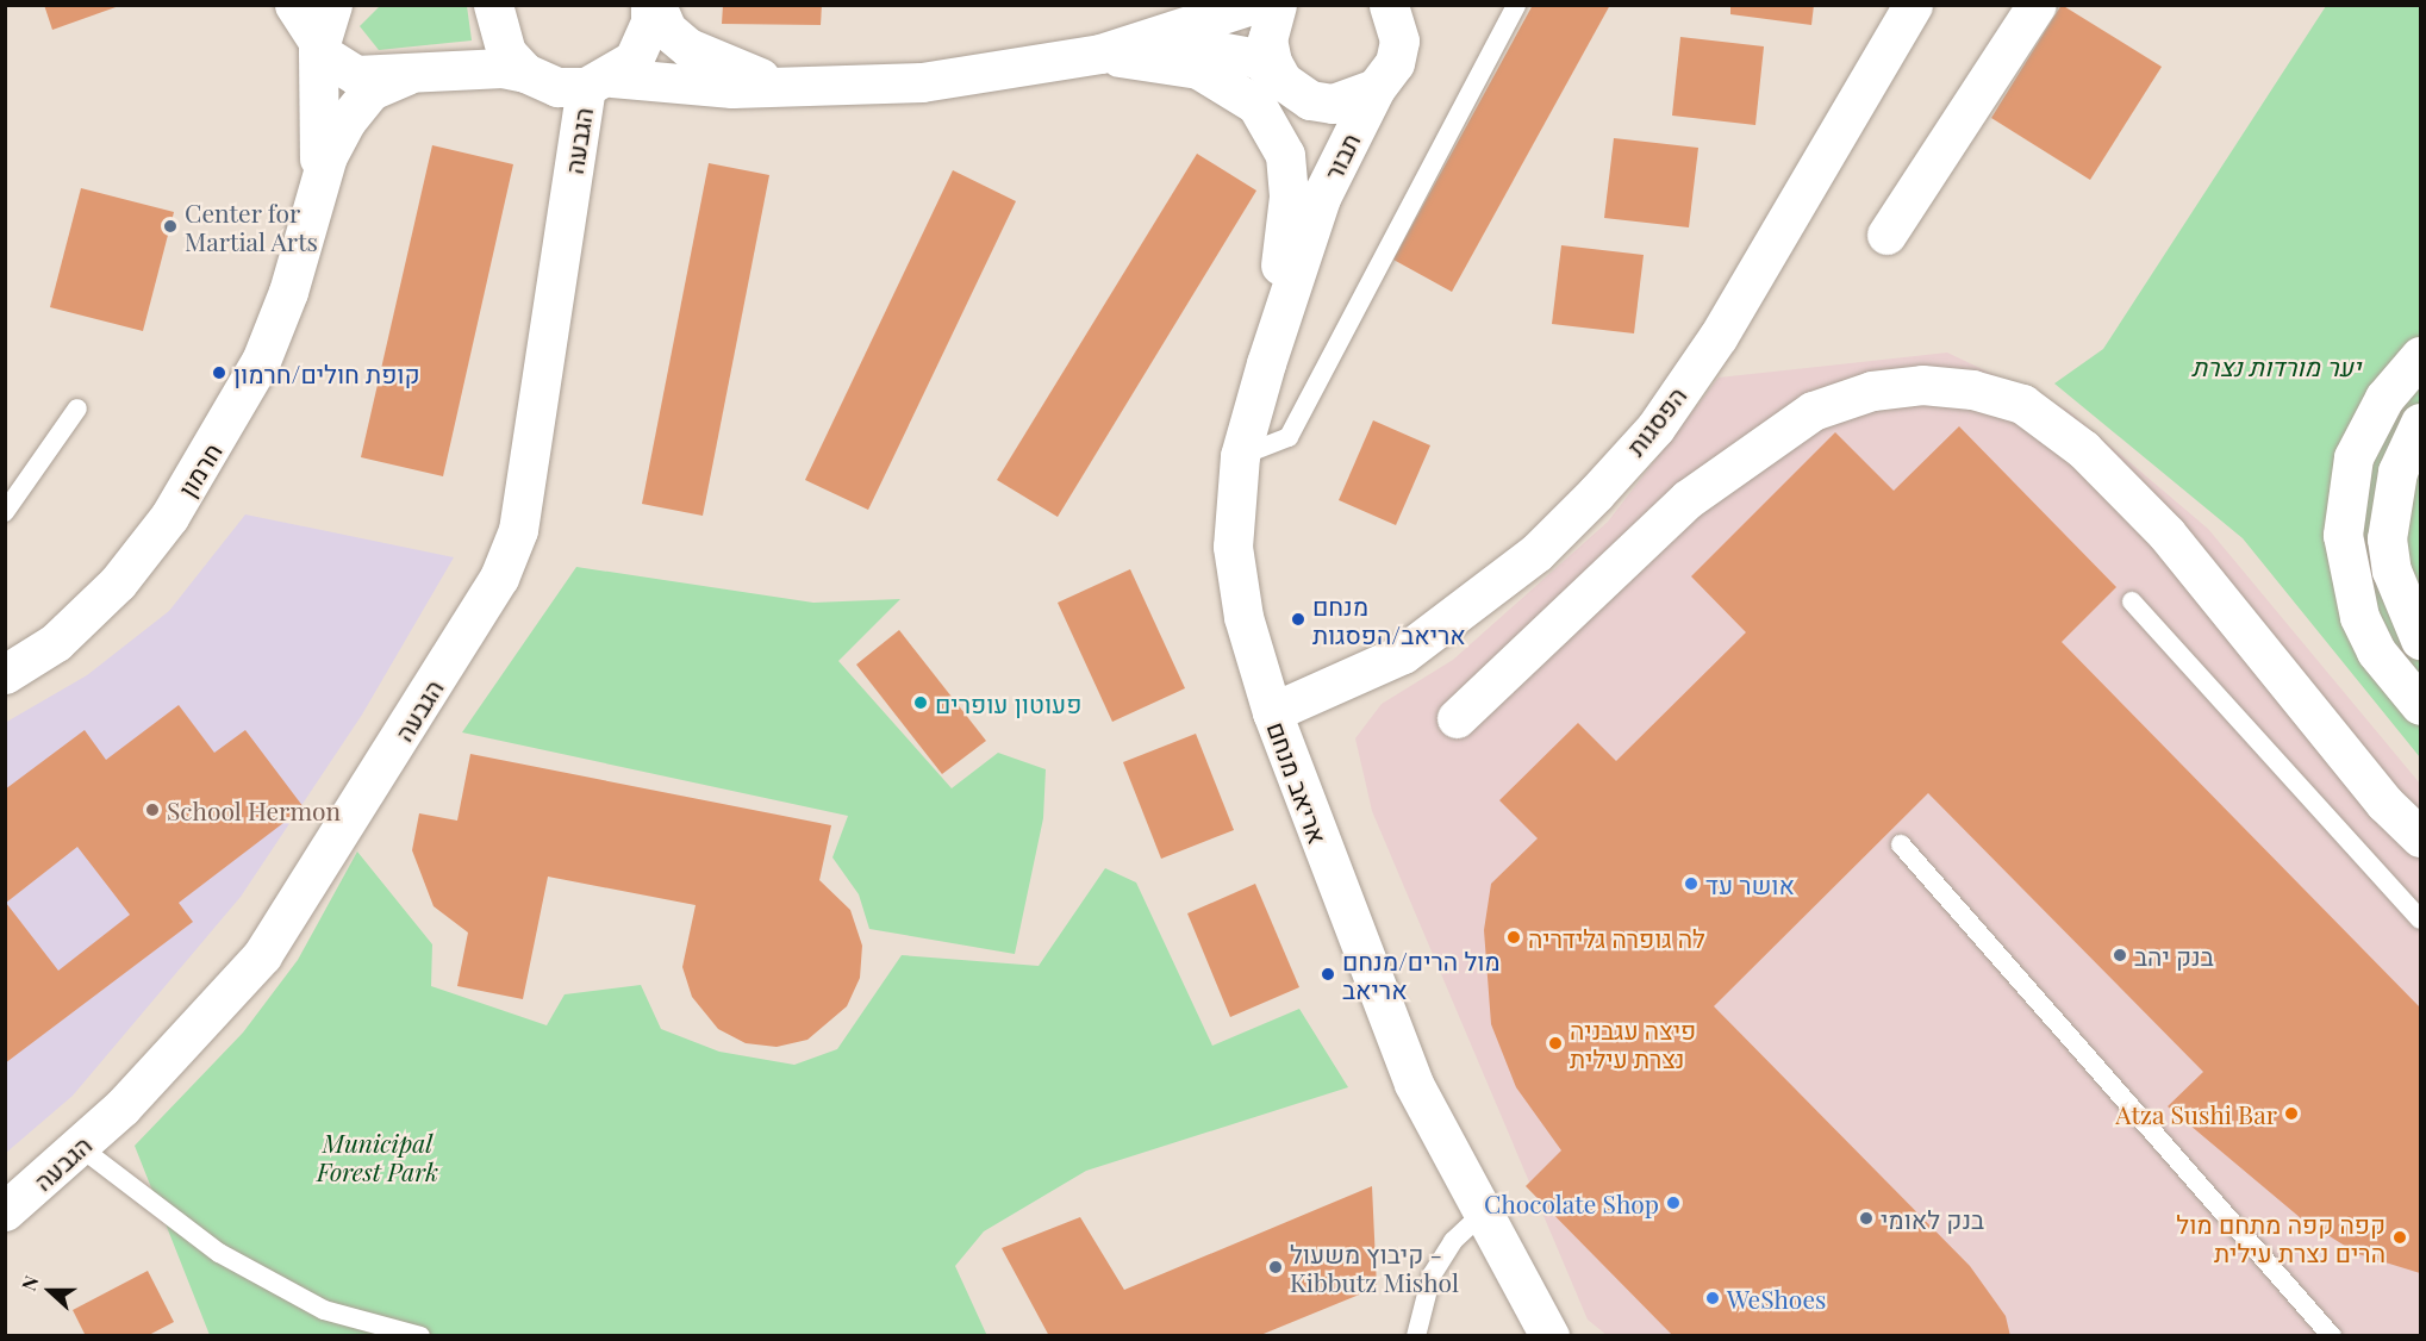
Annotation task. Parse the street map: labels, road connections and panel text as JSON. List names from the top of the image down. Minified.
{"streets":{"street":["הגבעה","תבור","הפסגות","חרמון","אריאב מנחם"]},"crossings":[["תבור","אריאב מנחם"],["הפסגות","אריאב מנחם"]],"parks":["יער מורדות נצרת","Municipal Forest Park"],"places":["Center for Martial Arts","קופת חולים/חרמון","מנחם אריאב/הפסגות","פעוטון עופרים","School Hermon","אושר עד","לה גופרה גלידריה","בנק יהב","מול הרים/מנחם אריאב","פיצה עגבניה נצרת עילית","Atza Sushi Bar","Chocolate Shop","בנק לאומי","קפה קפה מתחם מול הרים נצרת עילית","קיבוץ משעול - Kibbutz Mishol","WeShoes"],"north":"left"}
